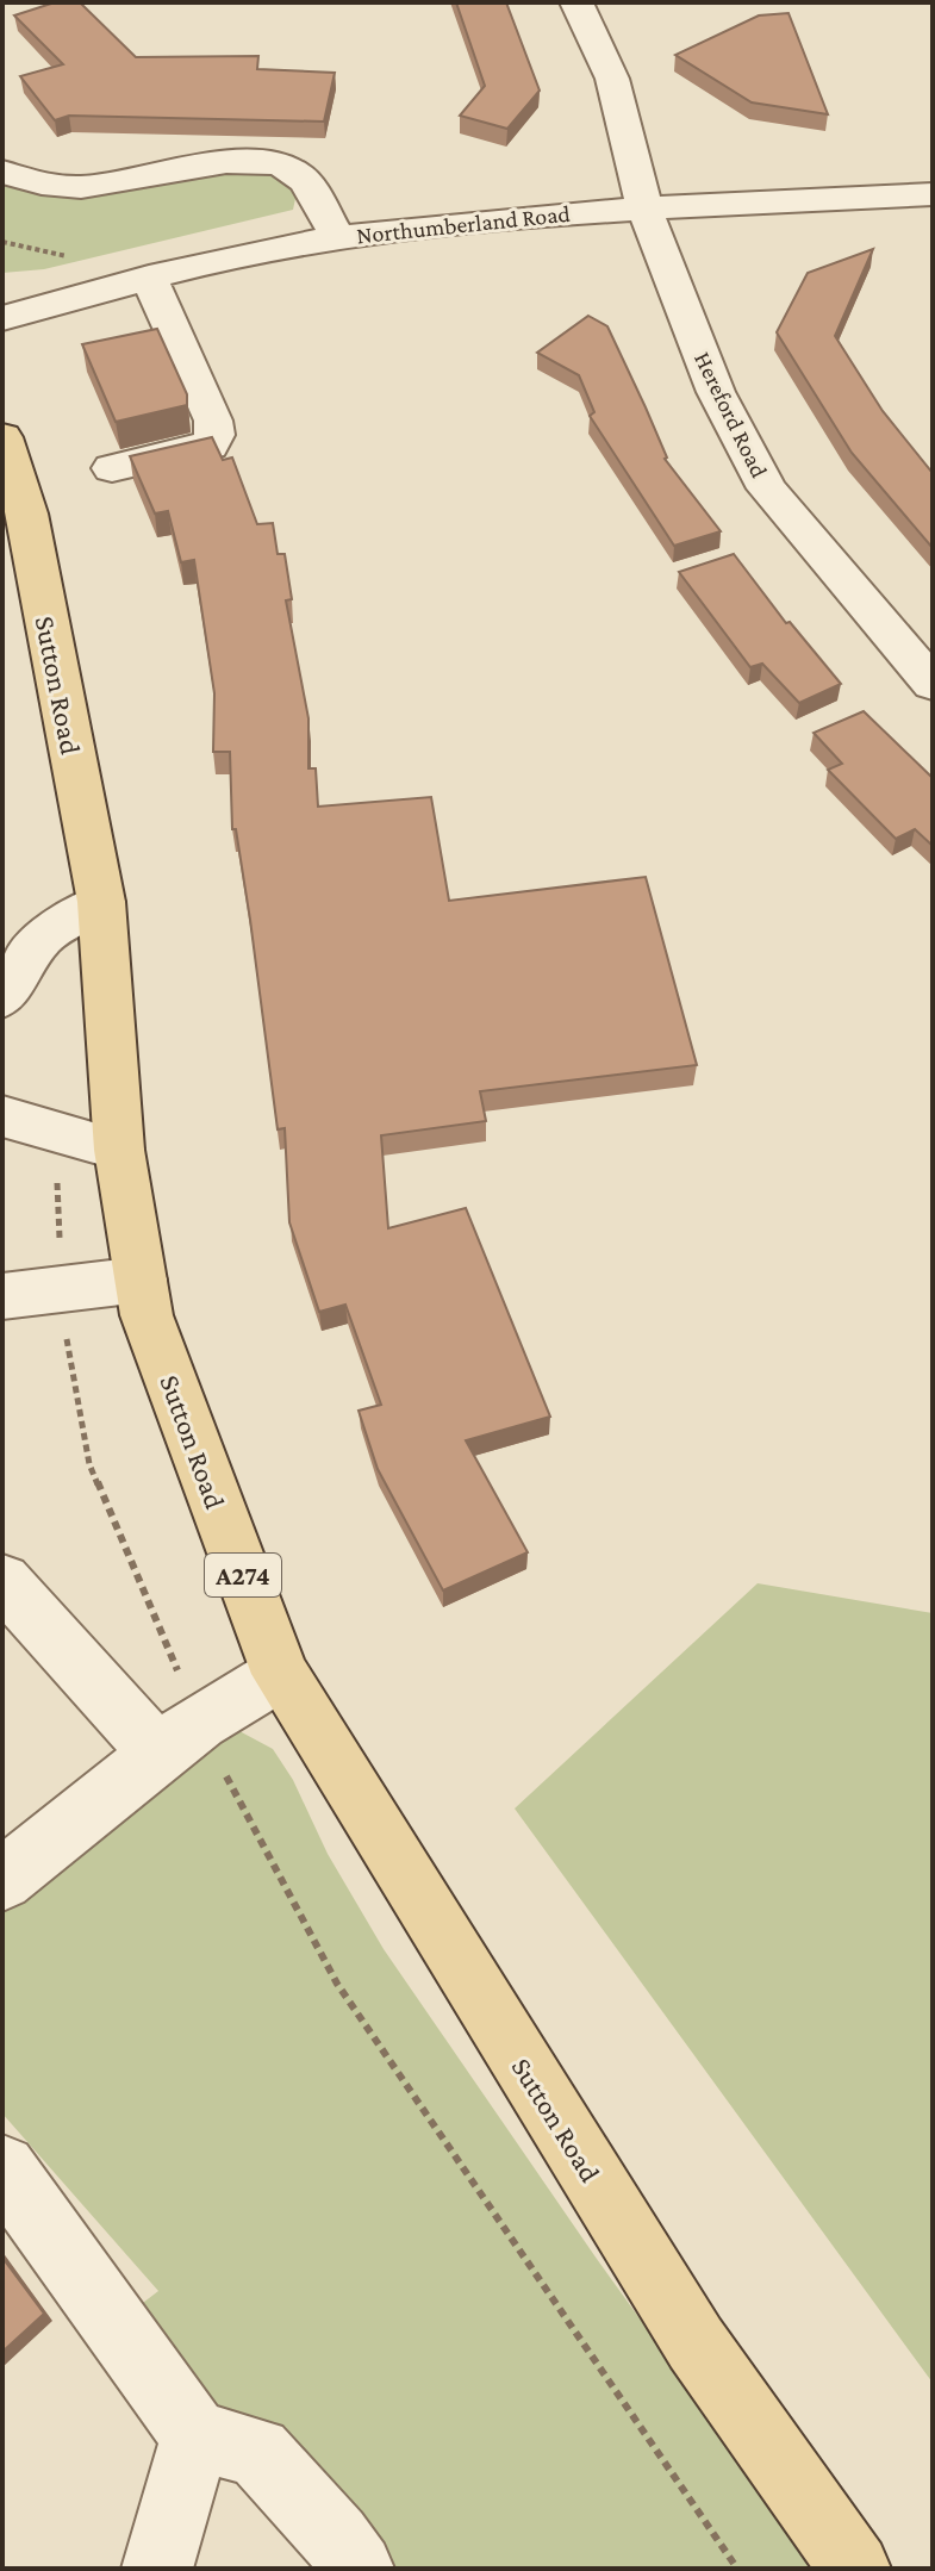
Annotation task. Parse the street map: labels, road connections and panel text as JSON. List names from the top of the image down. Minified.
{"streets":{"main road":["Sutton Road","A274"],"street":["Northumberland Road","Hereford Road"]},"crossings":[["Northumberland Road","Hereford Road"]]}
